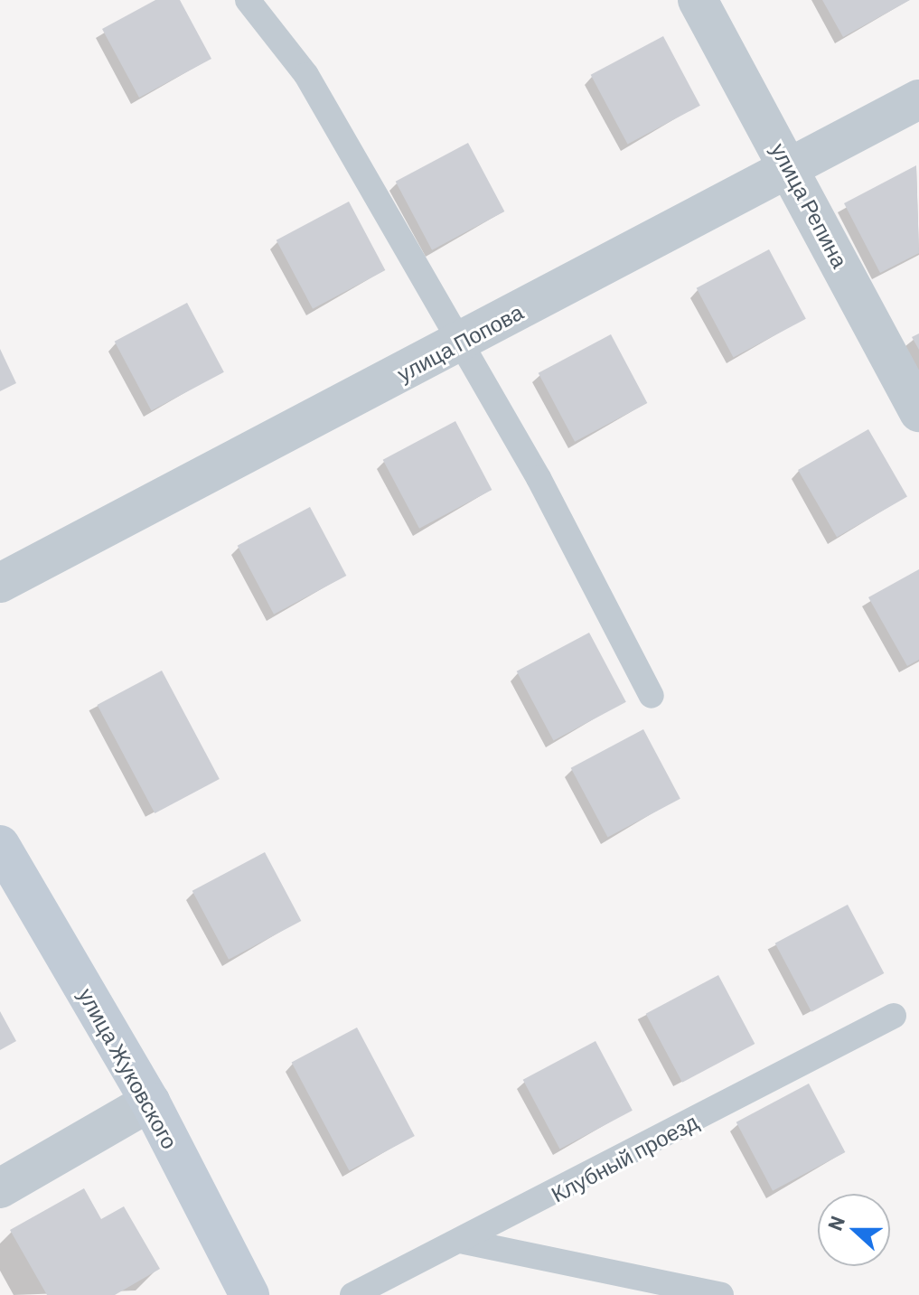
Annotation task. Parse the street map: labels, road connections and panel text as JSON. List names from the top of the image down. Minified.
{"streets":{"street":["улица Репина","улица Попова","улица Жуковского"],"lane":["Клубный проезд"]},"crossings":[["улица Репина","улица Попова"]],"north":"left"}
